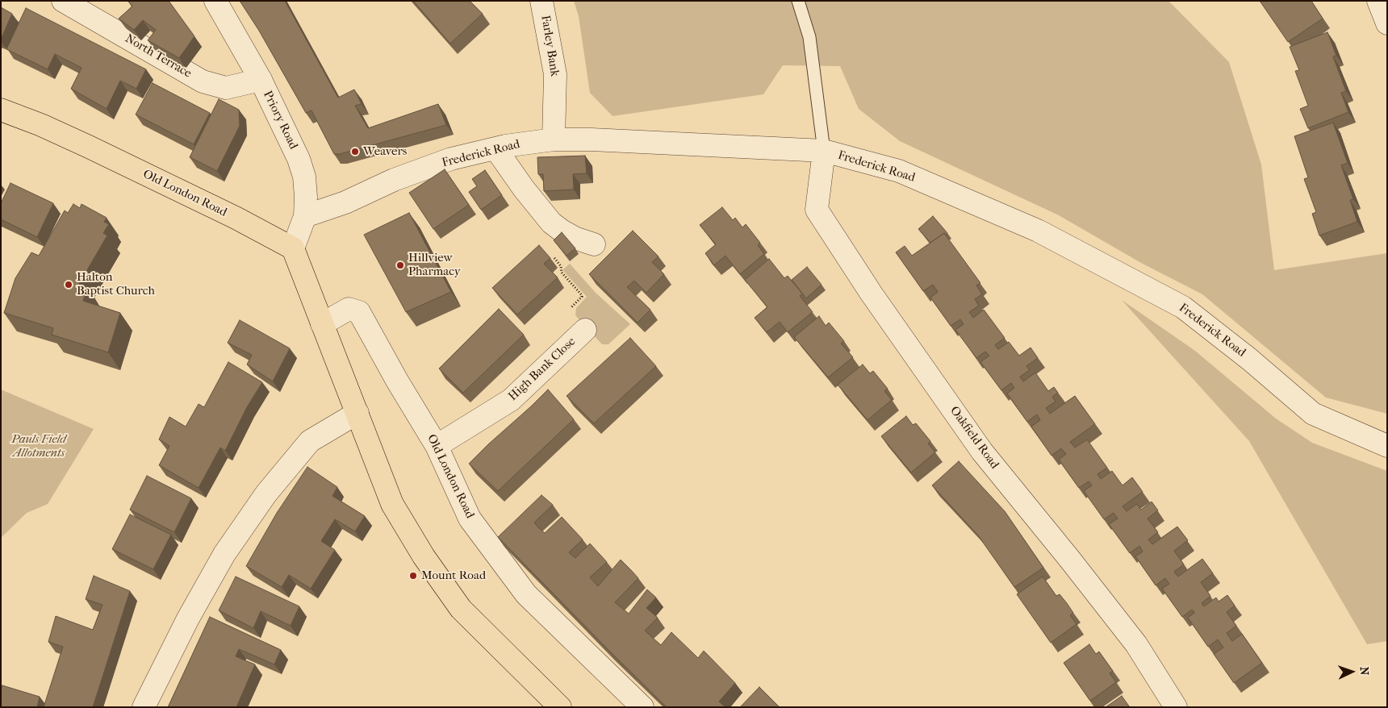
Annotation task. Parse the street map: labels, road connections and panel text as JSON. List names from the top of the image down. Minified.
{"streets":{"highway":["Old London Road"],"street":["Farley Bank","North Terrace","Priory Road","Frederick Road","High Bank Close","Oakfield Road"]},"crossings":[["Farley Bank","Frederick Road"],["North Terrace","Priory Road"],["Priory Road","Frederick Road"],["Priory Road","Old London Road"],["Frederick Road","Oakfield Road"],["Old London Road","High Bank Close"]],"parks":["Pauls Field Allotments"],"places":["Weavers","Hillview Pharmacy","Halton Baptist Church","Mount Road"],"north":"right"}
